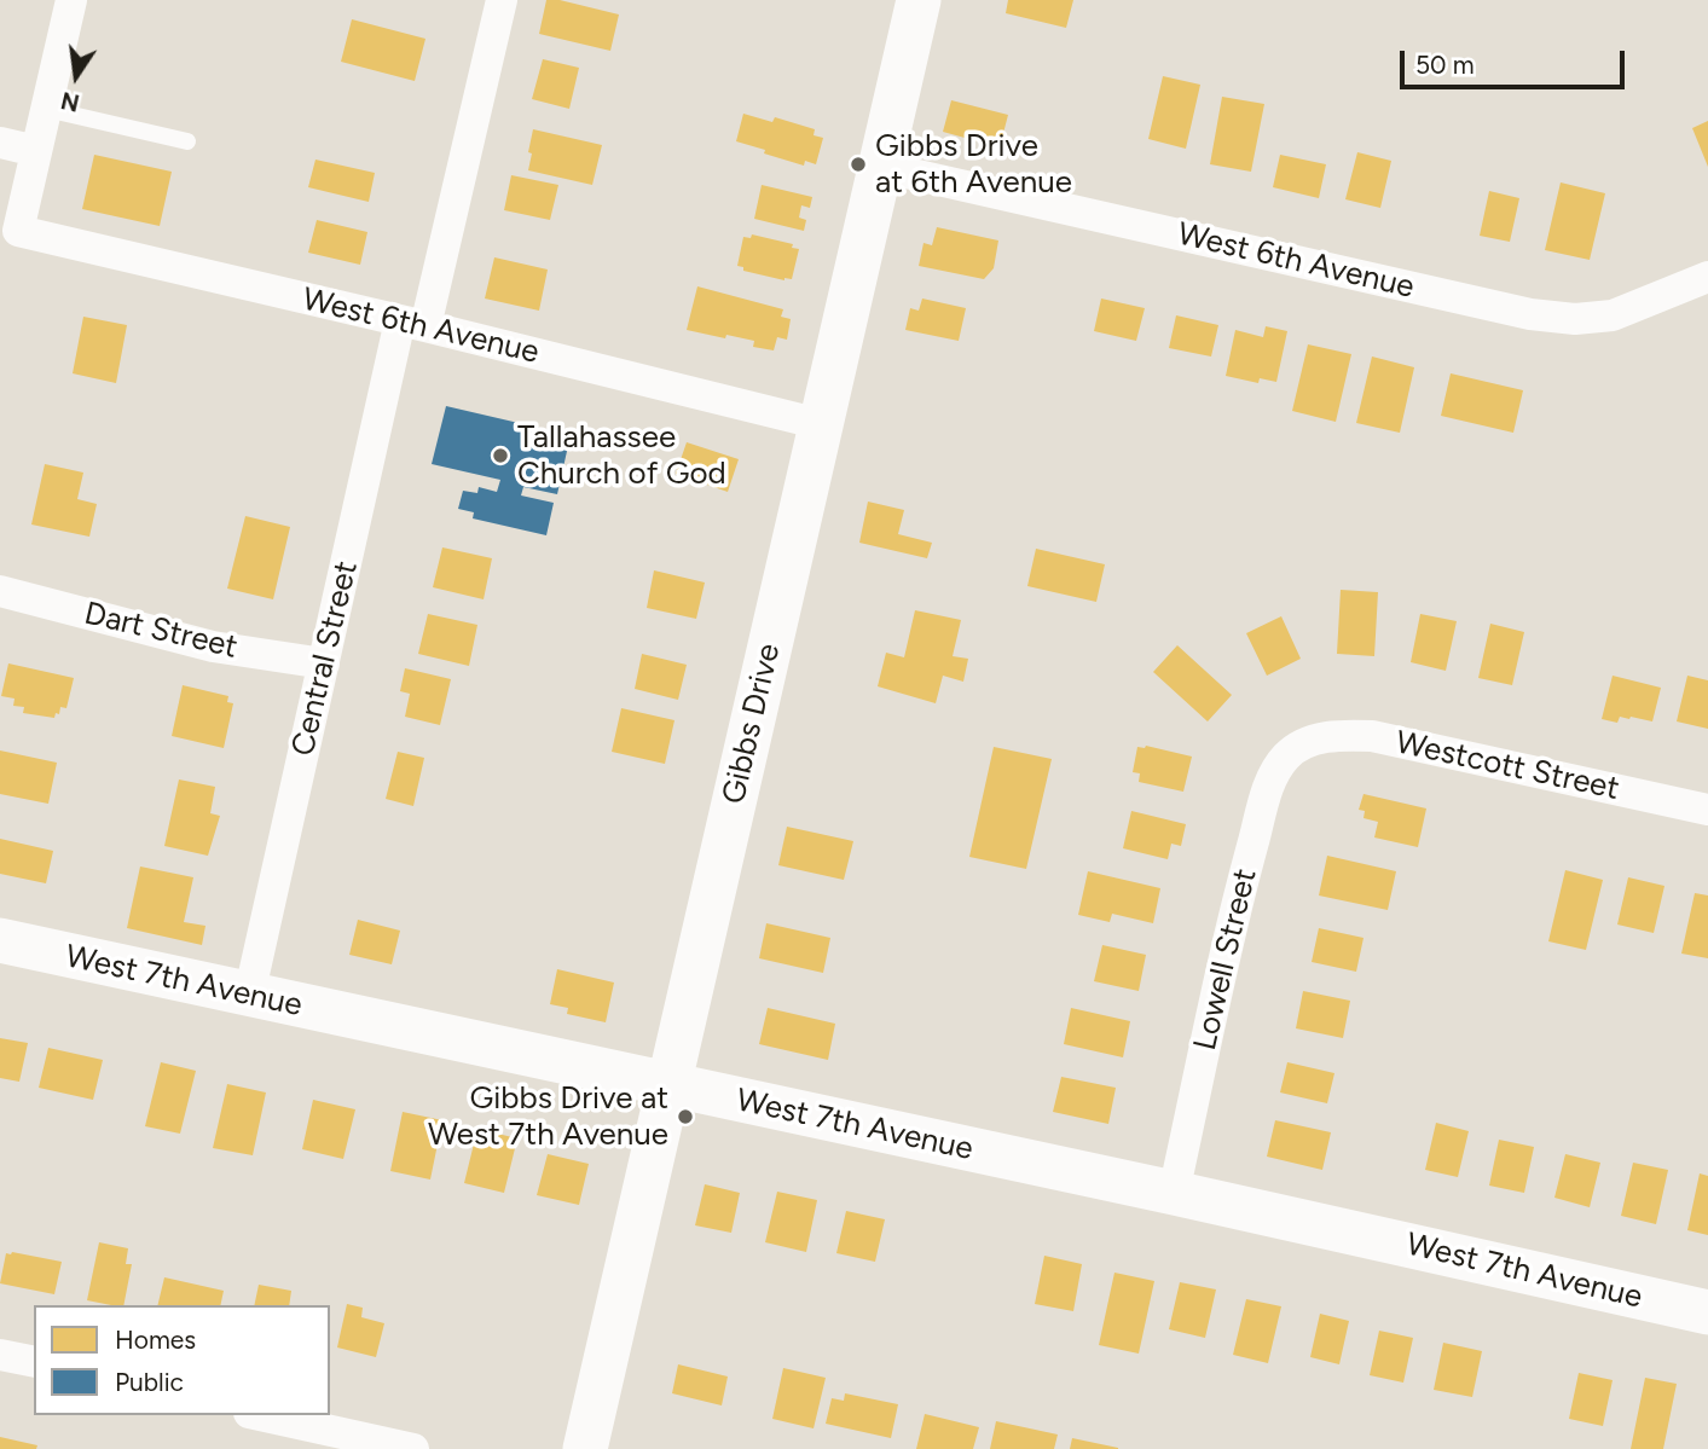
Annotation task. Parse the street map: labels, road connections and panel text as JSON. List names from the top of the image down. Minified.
{"streets":{"street":["West 6th Avenue","Dart Street","Central Street","Gibbs Drive","Westcott Street","Lowell Street","West 7th Avenue"]},"crossings":[["West 6th Avenue","Central Street"],["West 6th Avenue","Gibbs Drive"],["Dart Street","Central Street"],["Central Street","West 7th Avenue"],["Gibbs Drive","West 7th Avenue"],["Westcott Street","Lowell Street"],["Lowell Street","West 7th Avenue"]],"places":["Gibbs Drive at 6th Avenue","Tallahassee Church of God","Gibbs Drive at West 7th Avenue"],"legend":["Homes","Public"],"scale_bar":"50 m","north":"bottom"}
